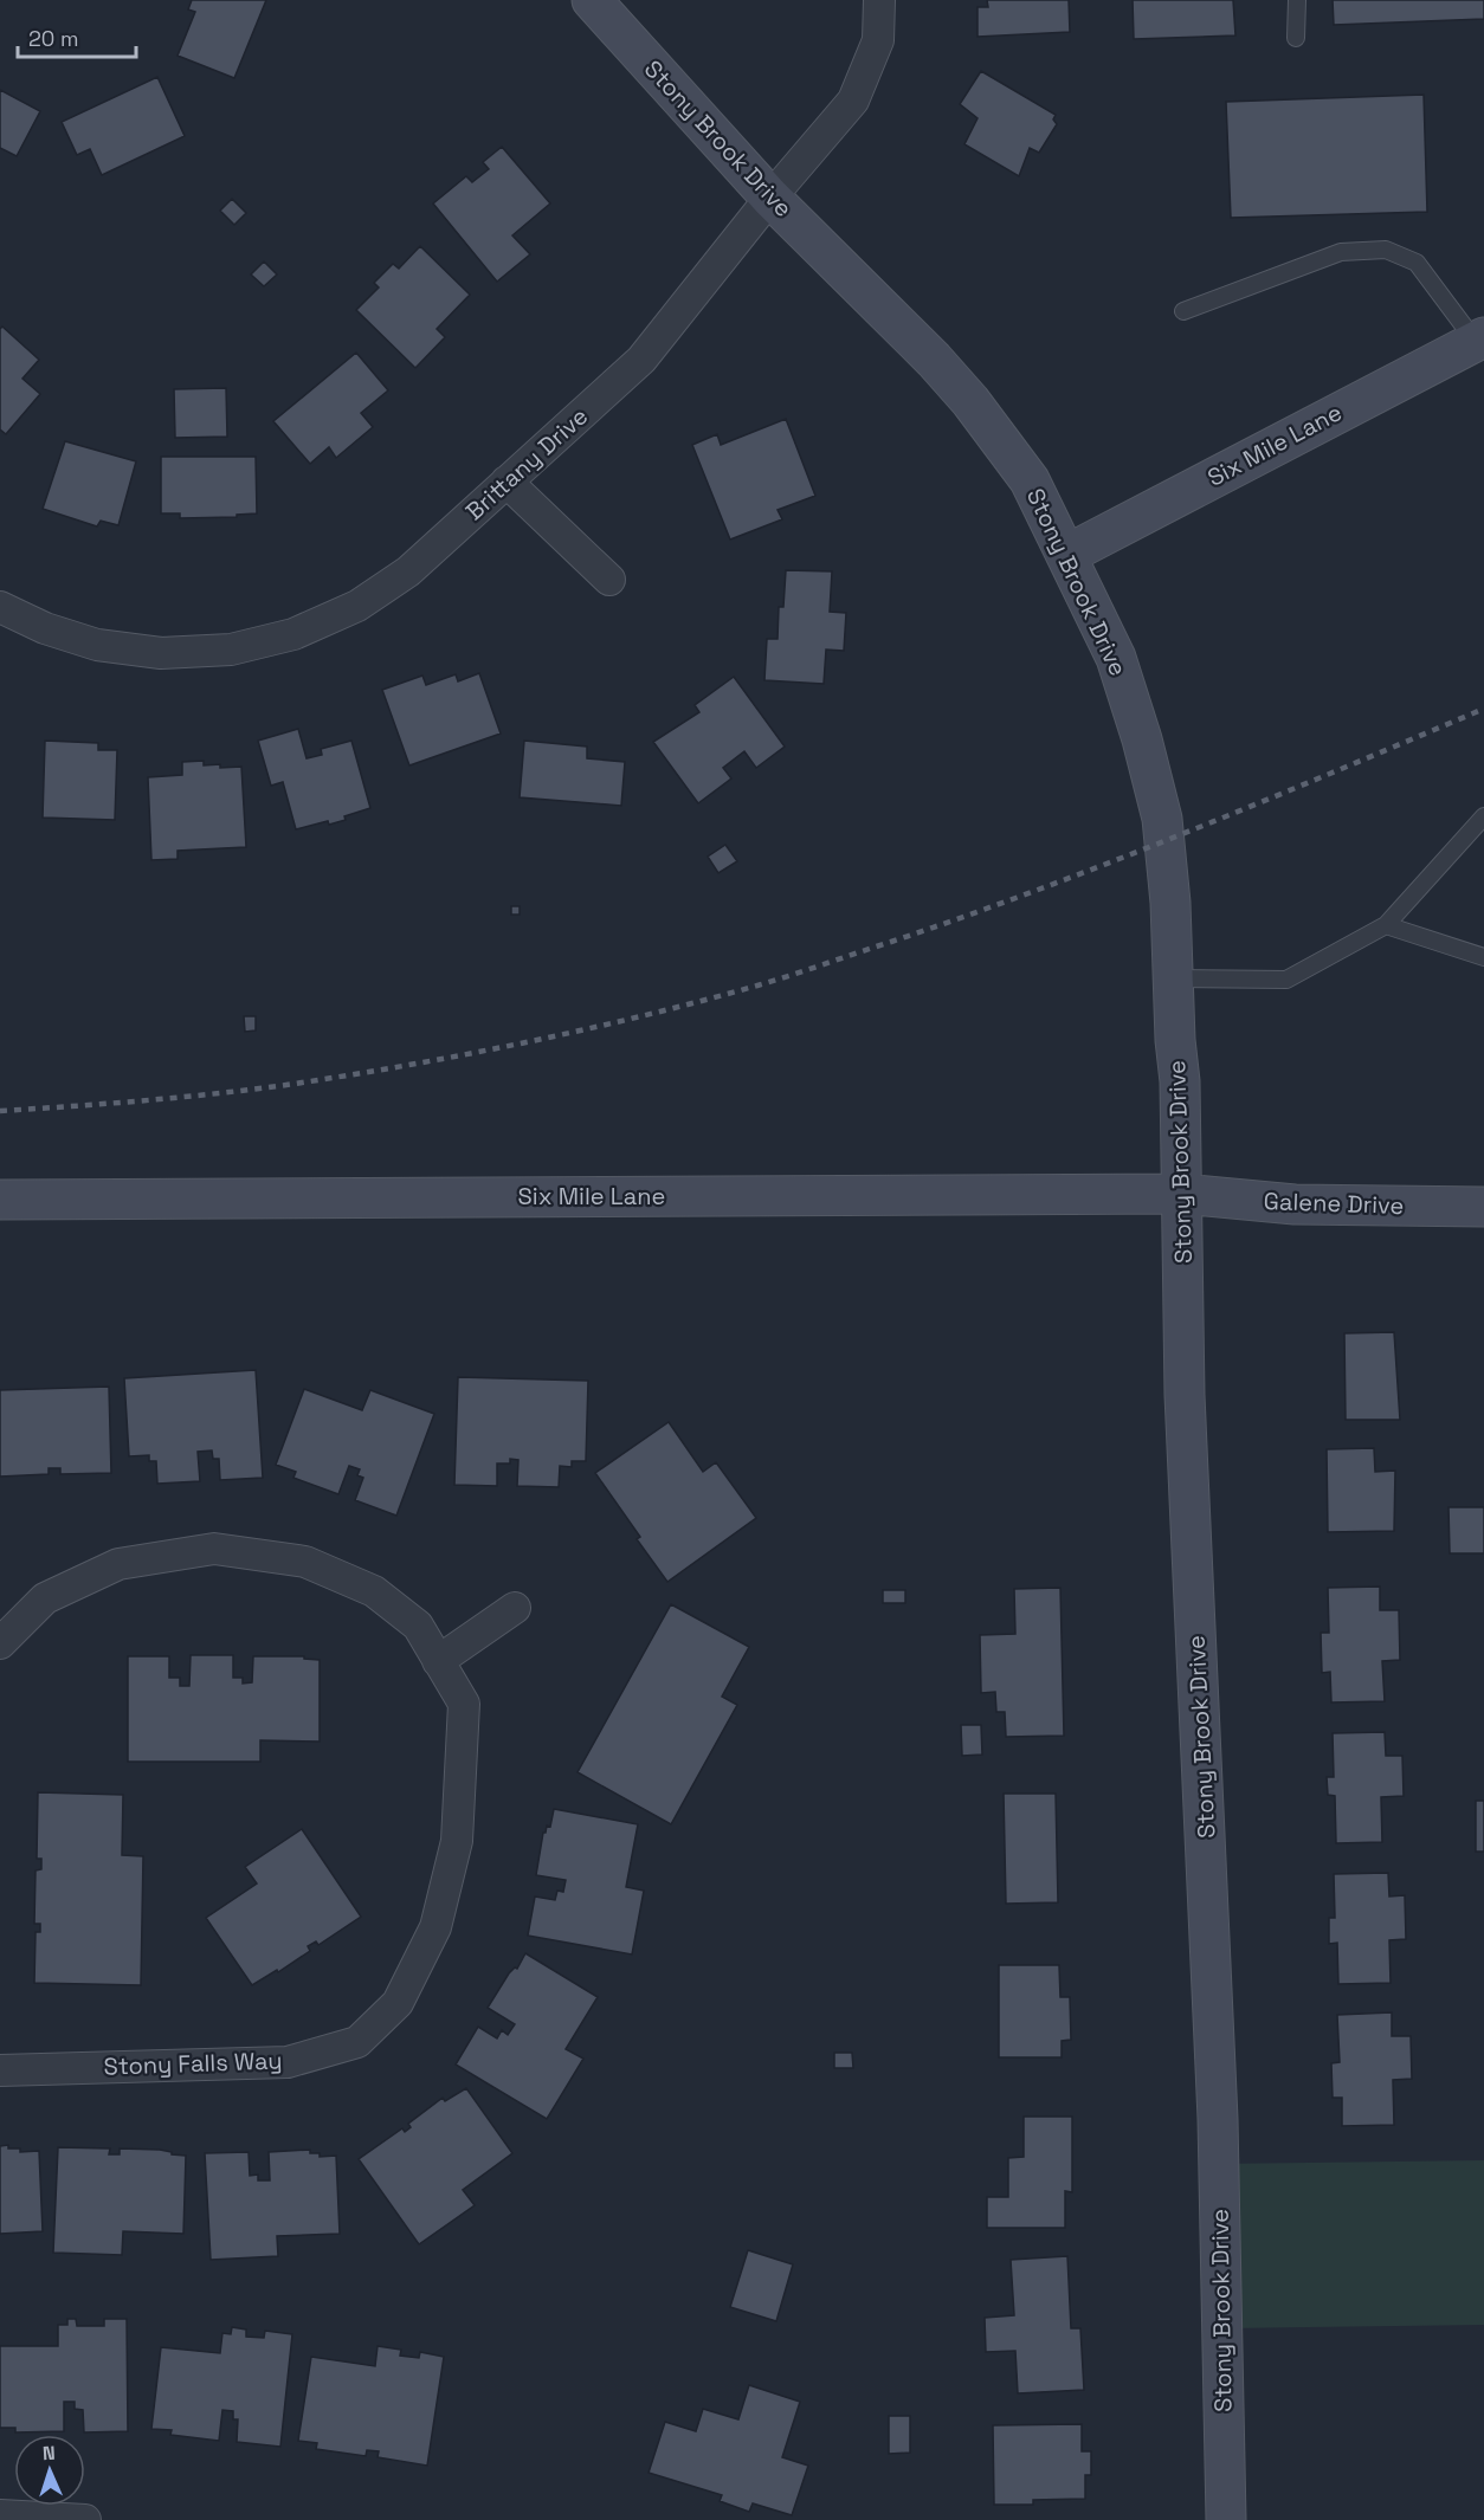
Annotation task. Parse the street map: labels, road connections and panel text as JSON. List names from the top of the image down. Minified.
{"streets":{"street":["Stony Brook Drive","Six Mile Lane","Brittany Drive","Galene Drive","Stony Falls Way"]},"crossings":[["Stony Brook Drive","Six Mile Lane"],["Stony Brook Drive","Brittany Drive"],["Stony Brook Drive","Galene Drive"],["Six Mile Lane","Galene Drive"]],"scale_bar":"20 m","north":"top"}
